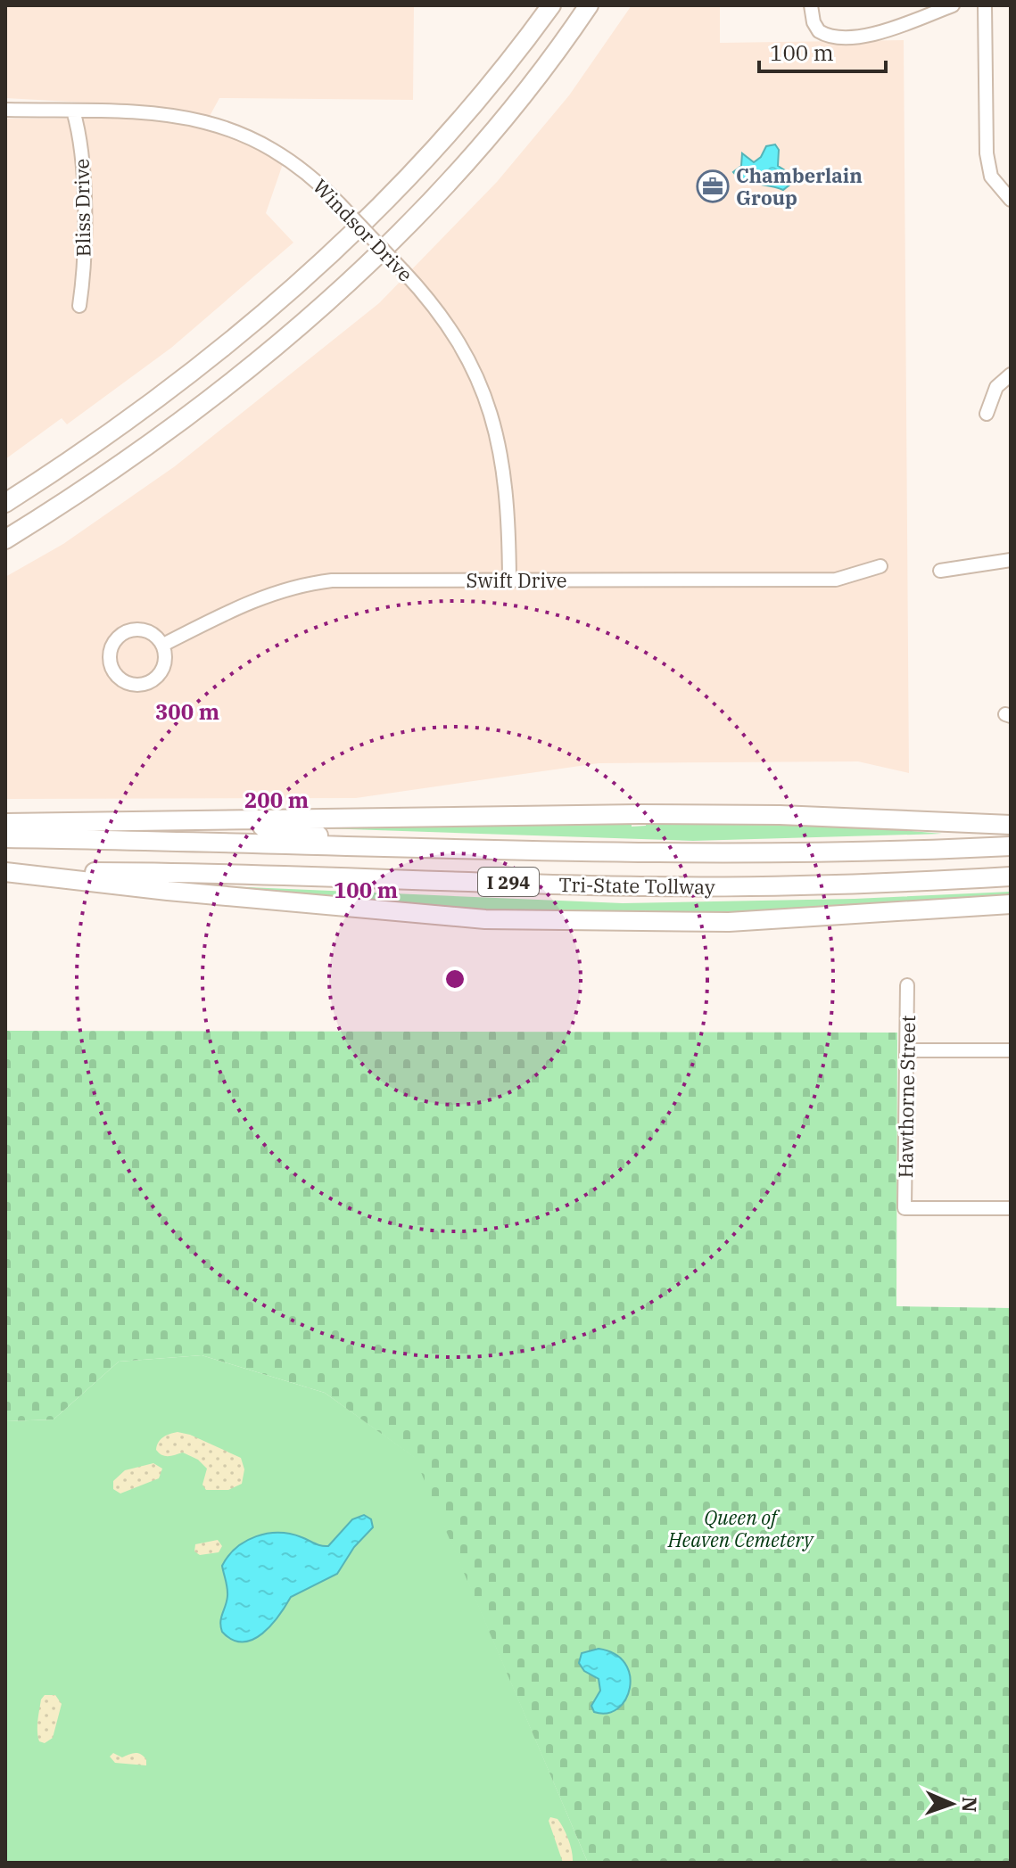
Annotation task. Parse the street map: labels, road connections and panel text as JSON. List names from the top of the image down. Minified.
{"streets":{"highway":["I 294","Tri-State Tollway"],"street":["Bliss Drive","Windsor Drive","Swift Drive","Hawthorne Street"]},"crossings":[["Bliss Drive","Windsor Drive"],["Windsor Drive","Swift Drive"]],"parks":["Queen of Heaven Cemetery"],"places":{"office":["Chamberlain Group"]},"scale_bar":"100 m","north":"right","rings":["300 m","200 m","100 m"]}
